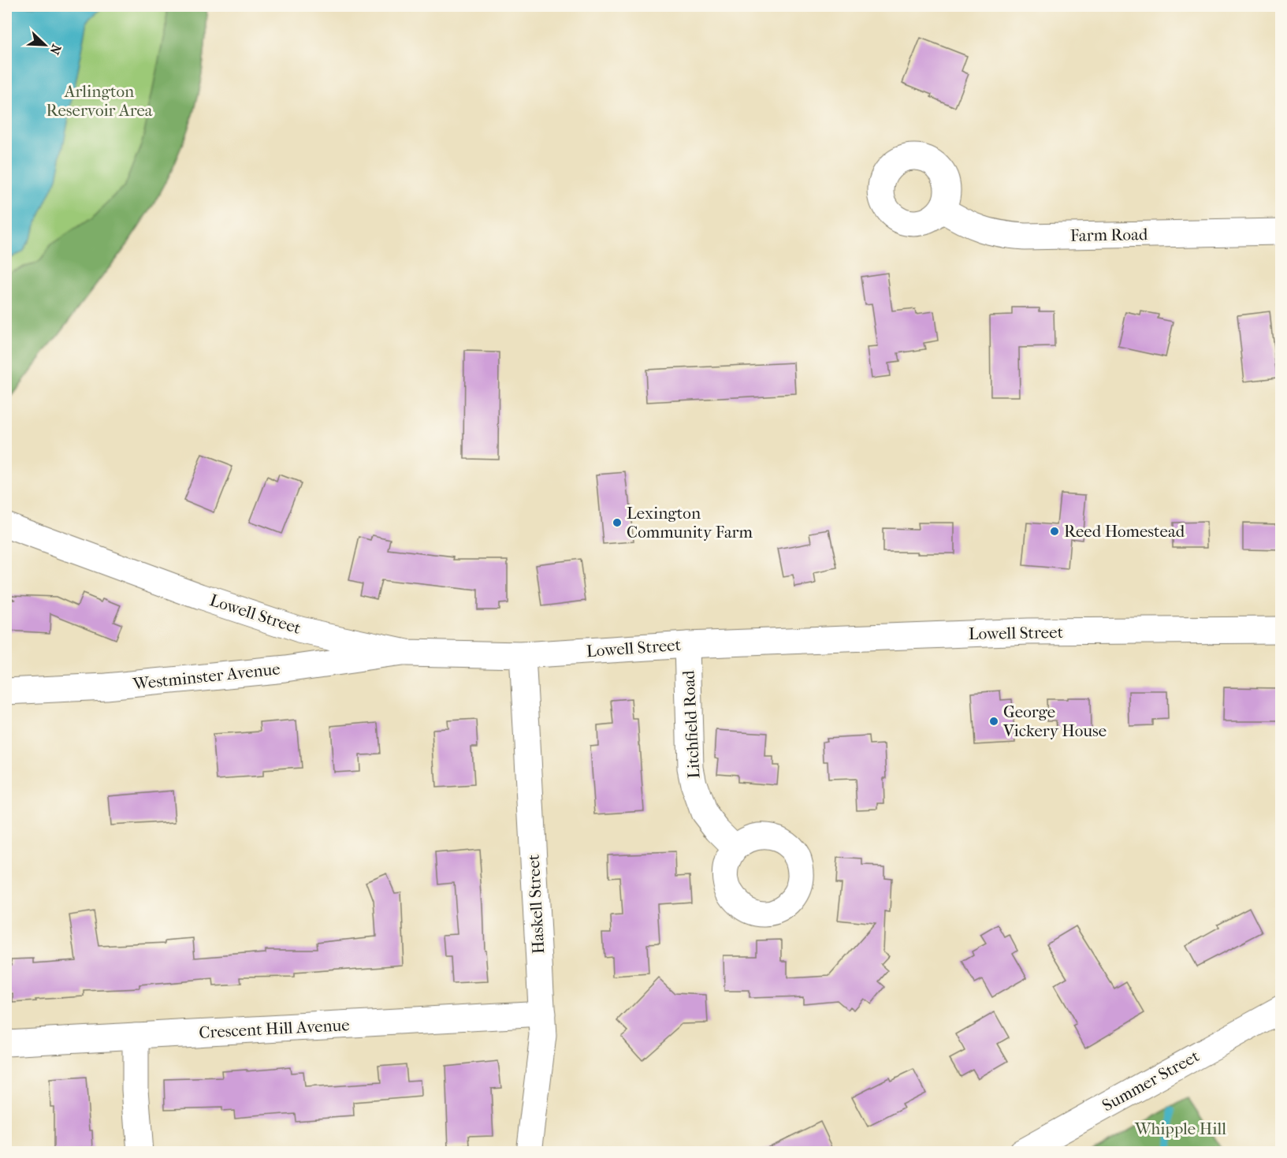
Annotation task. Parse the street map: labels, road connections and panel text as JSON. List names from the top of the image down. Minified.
{"streets":{"street":["Farm Road","Lowell Street","Westminster Avenue","Litchfield Road","Haskell Street","Crescent Hill Avenue","Summer Street"]},"crossings":[["Lowell Street","Westminster Avenue"],["Lowell Street","Litchfield Road"],["Lowell Street","Haskell Street"],["Haskell Street","Crescent Hill Avenue"]],"parks":["Arlington Reservoir Area","Whipple Hill"],"places":["Lexington Community Farm","Reed Homestead","George Vickery House"],"north":"bottom right"}
